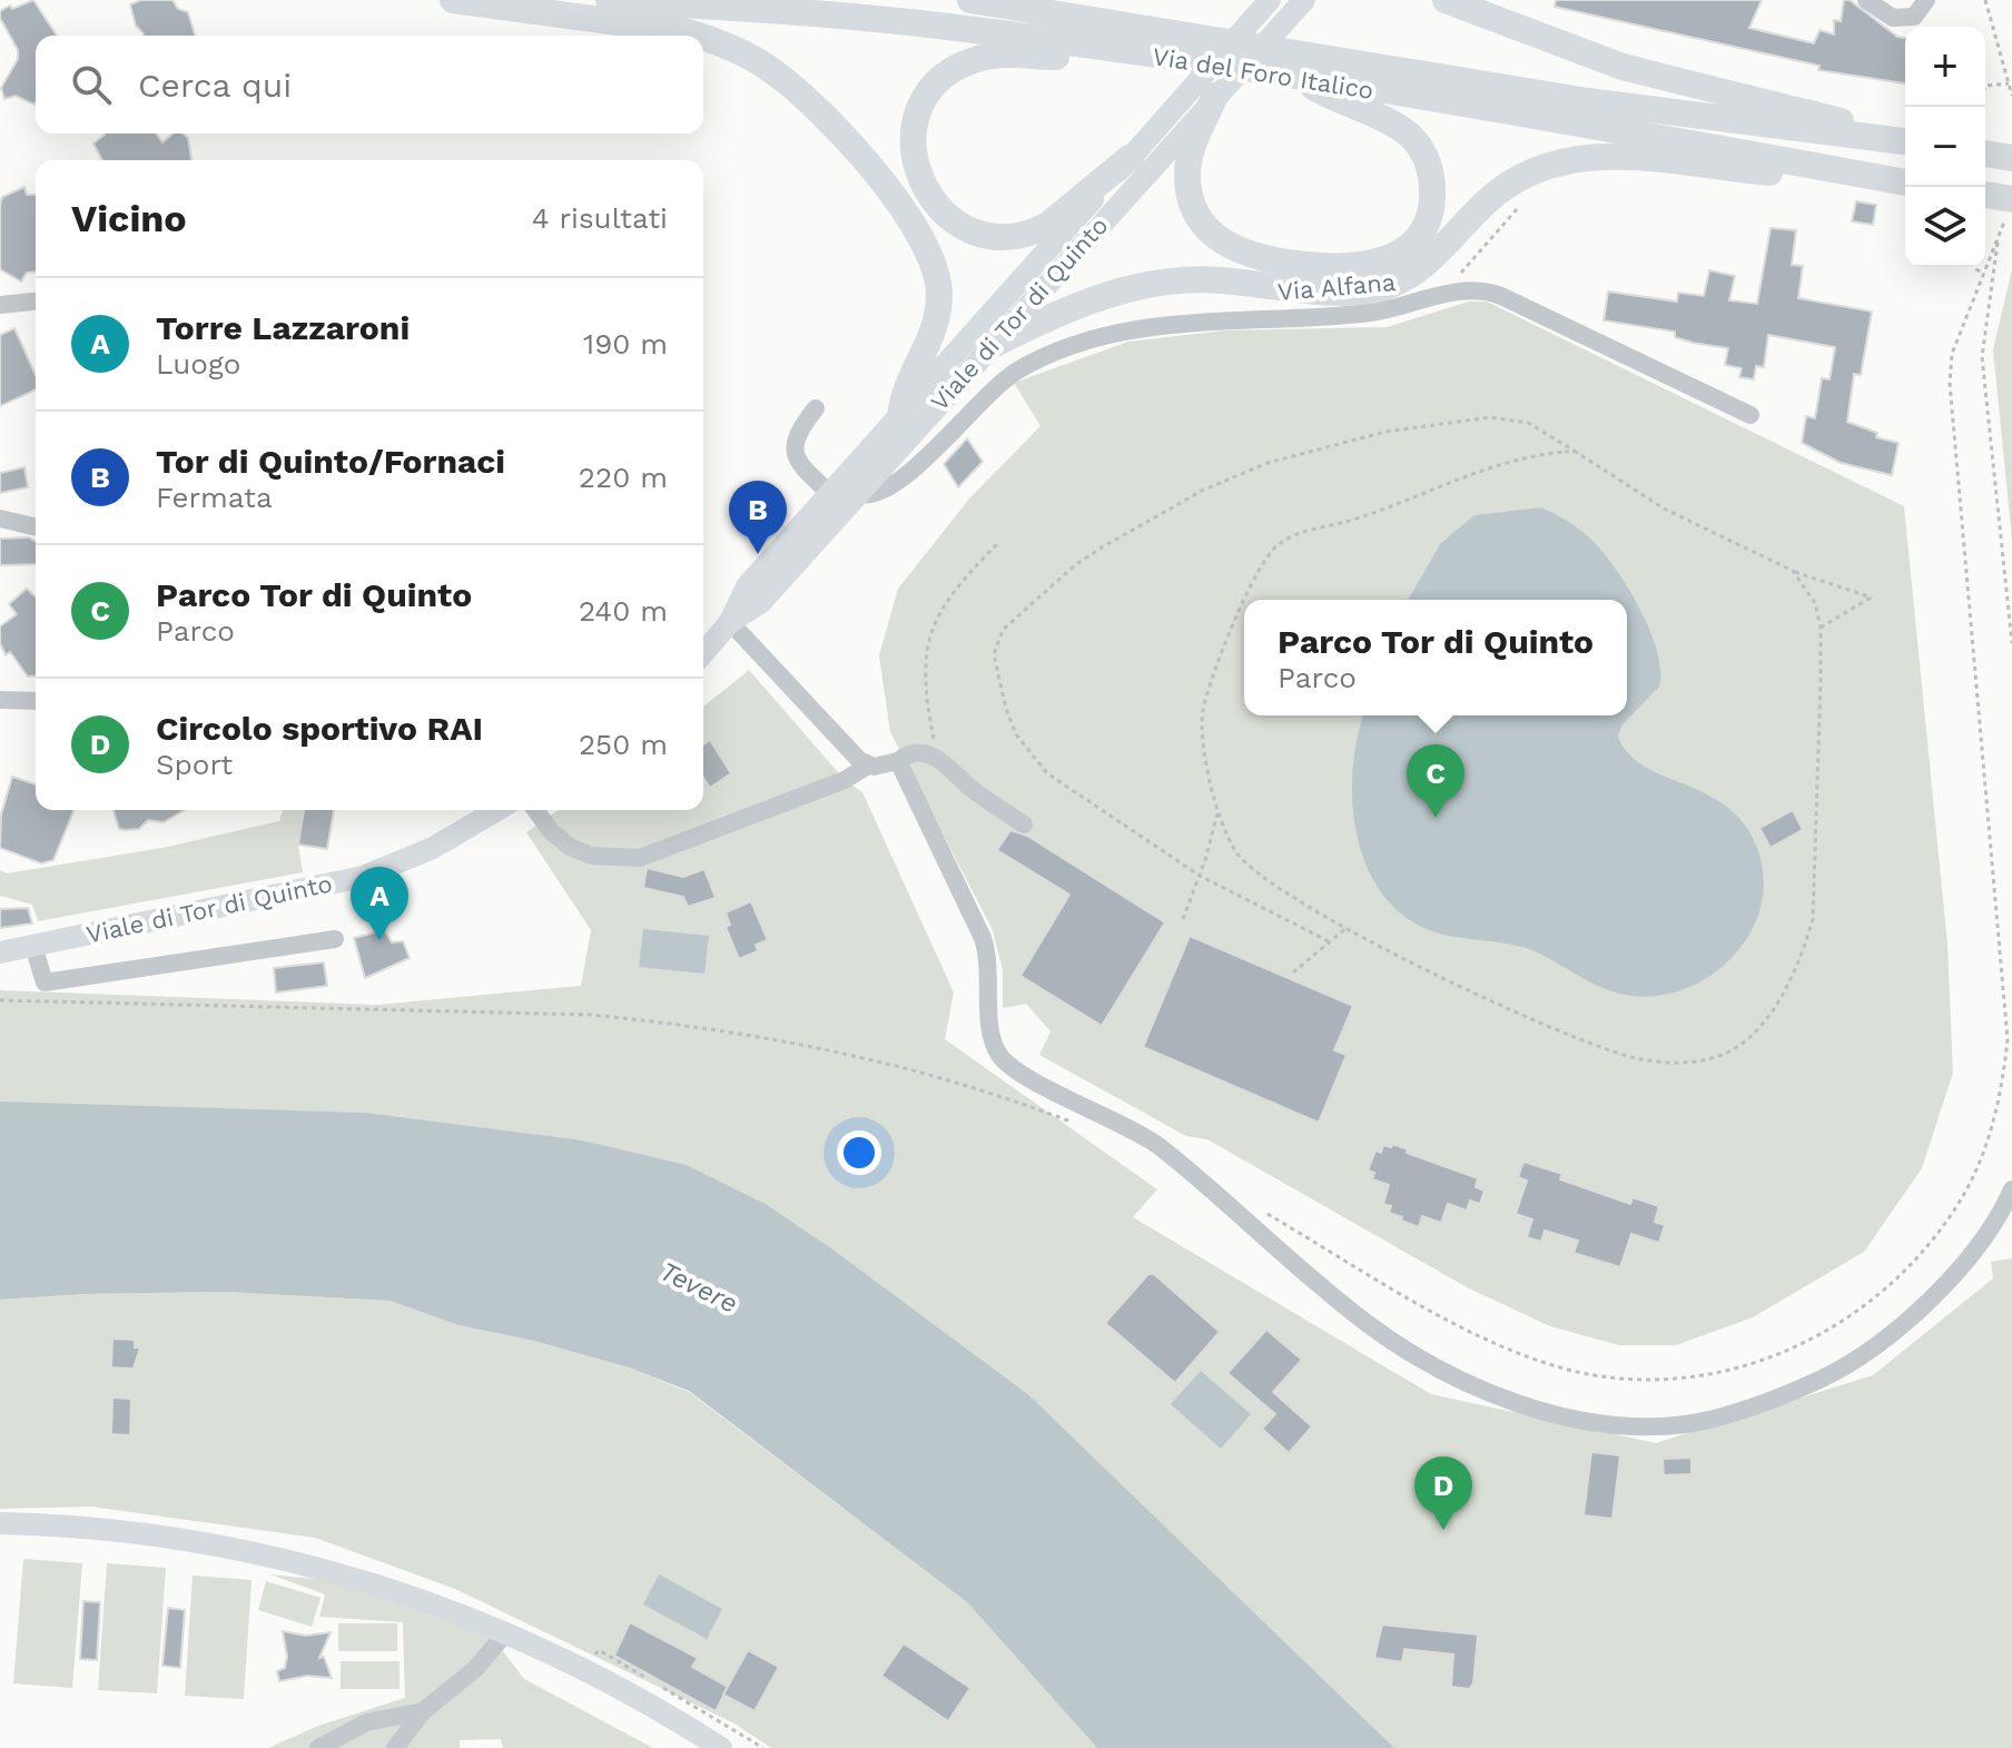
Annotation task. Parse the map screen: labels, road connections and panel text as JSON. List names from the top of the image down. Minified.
{"streets":{"highway":["Via del Foro Italico"],"main road":["Viale di Tor di Quinto"],"street":["Via Alfana"]},"crossings":[["Via Alfana","Viale di Tor di Quinto"]],"water":["Tevere"],"page":{"map_buttons":["+","−"],"search":"Cerca qui","heading":["Vicino","4 risultati"],"list":[{"mark":"A","name":"Torre Lazzaroni","note":"Luogo","value":"190 m"},{"mark":"B","name":"Tor di Quinto/Fornaci","note":"Fermata","value":"220 m"},{"mark":"C","name":"Parco Tor di Quinto","note":"Parco","value":"240 m"},{"mark":"D","name":"Circolo sportivo RAI","note":"Sport","value":"250 m"}],"pins":["B","C","A","D"],"popup":["Parco Tor di Quinto","Parco"]}}
